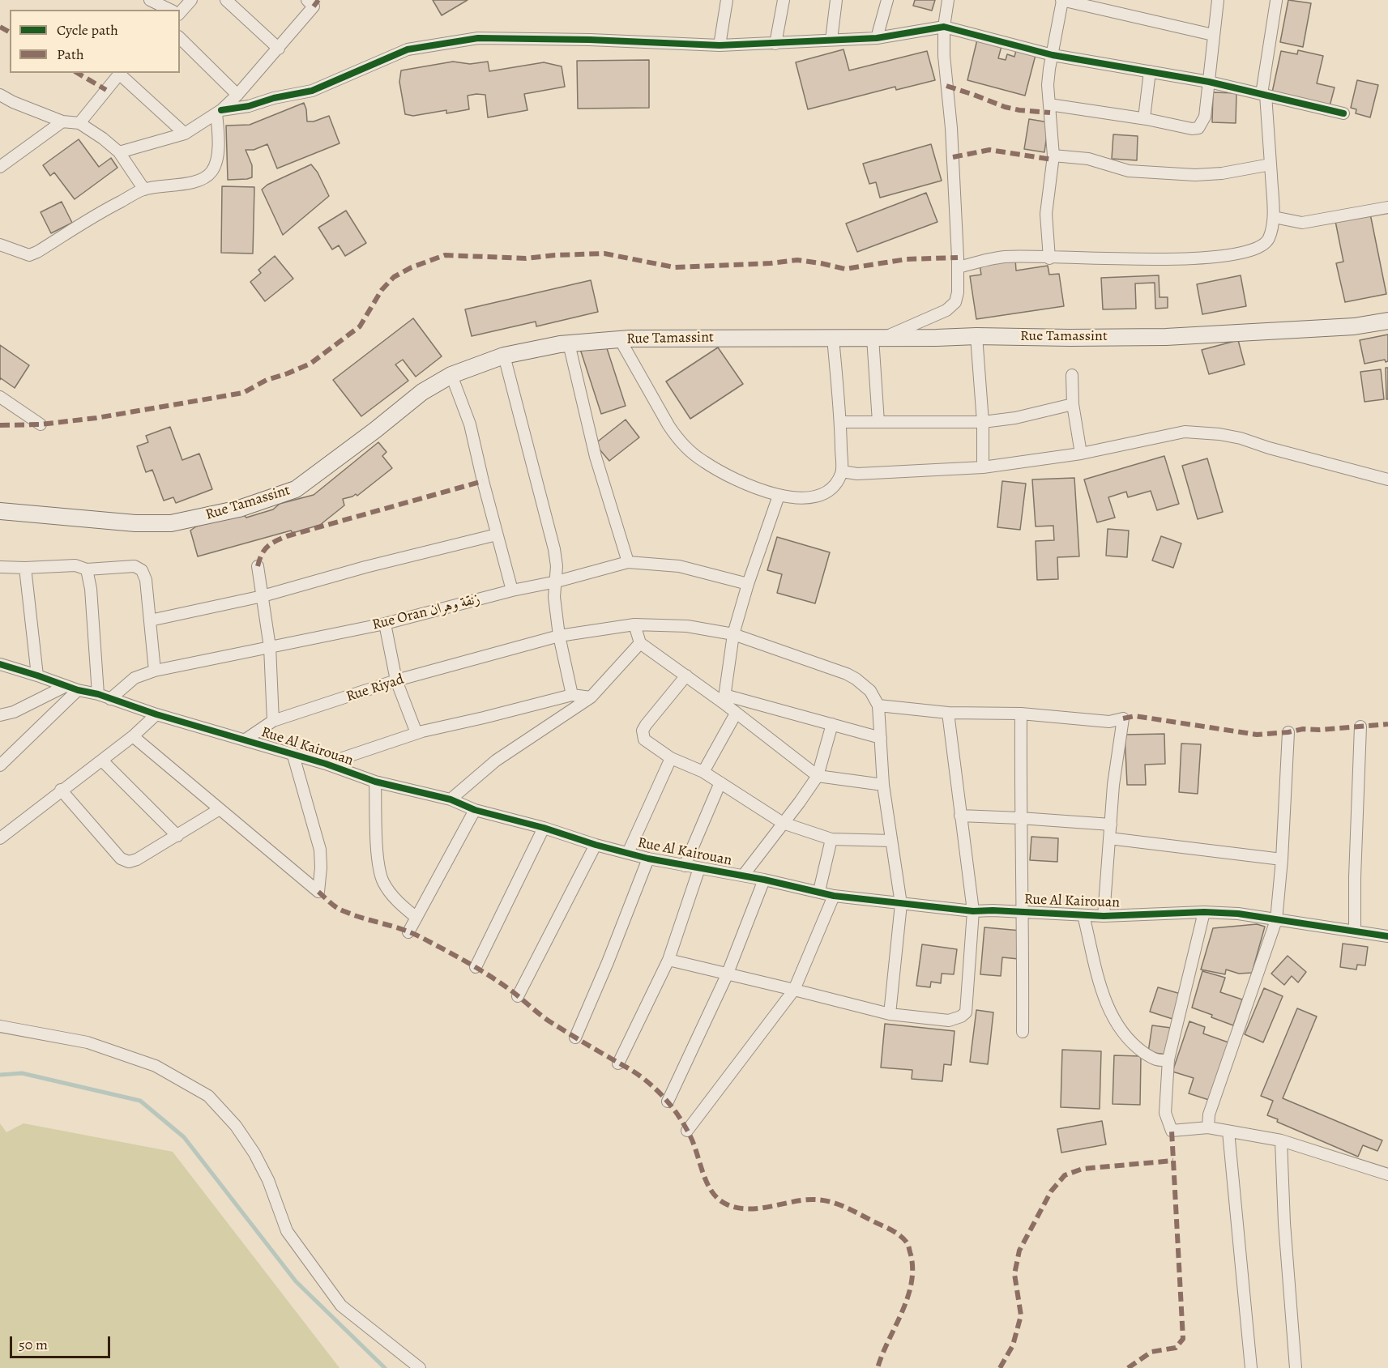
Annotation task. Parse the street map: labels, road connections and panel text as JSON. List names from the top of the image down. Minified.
{"streets":{"main road":["Rue Tamassint"],"street":["Rue Oran زنقة وهران","Rue Riyad","Rue Al Kairouan"]},"crossings":[["Rue Oran زنقة وهران","Rue Al Kairouan"],["Rue Riyad","Rue Al Kairouan"]],"legend":["Cycle path","Path"],"scale_bar":"50 m"}
